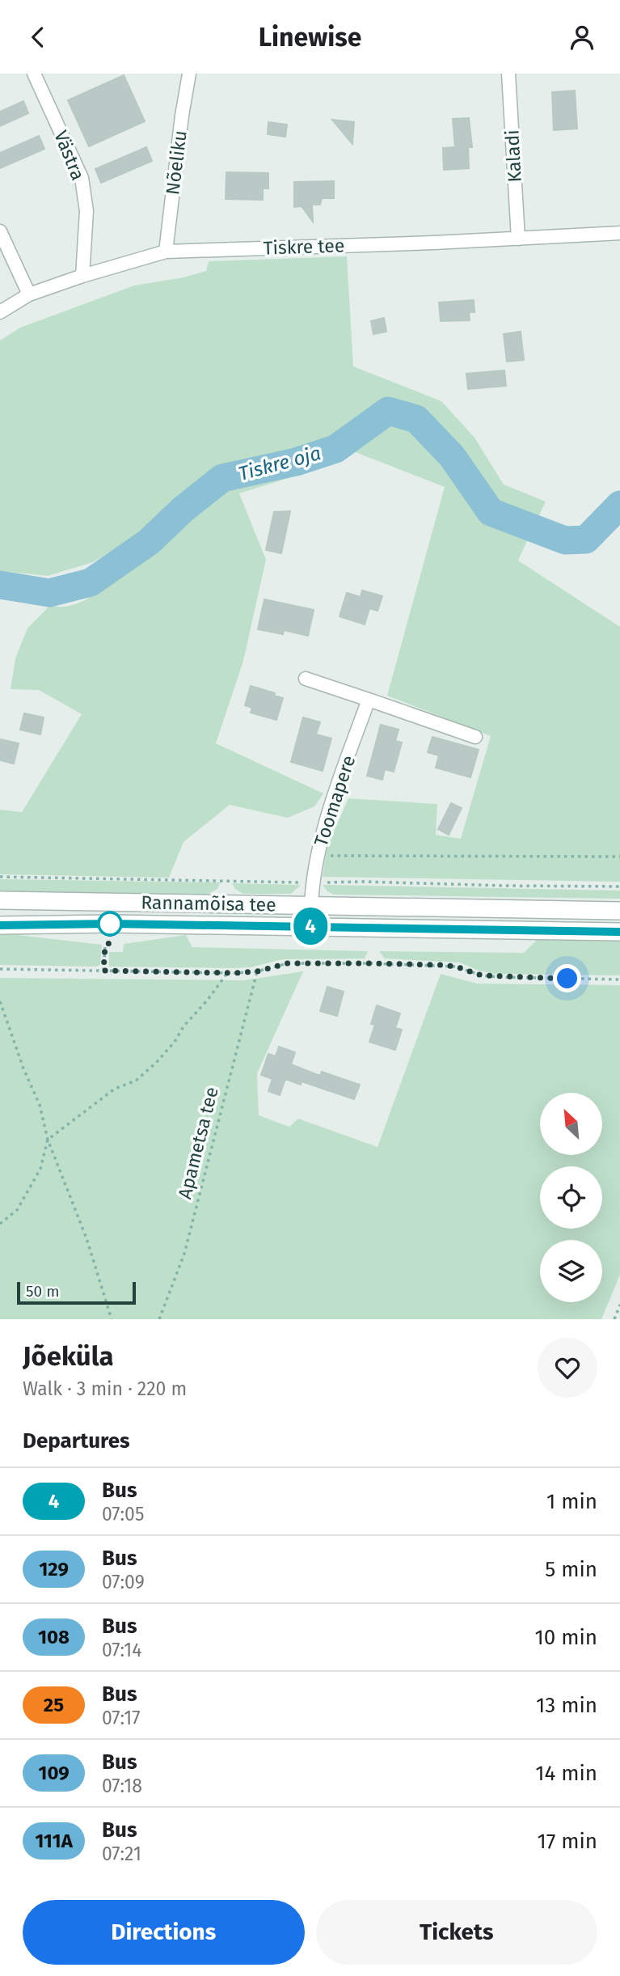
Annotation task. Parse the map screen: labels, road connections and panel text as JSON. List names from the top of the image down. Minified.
{"streets":{"street":["Västra","Kaladi","Nõeliku","Tiskre tee","Toomapere","Rannamõisa tee"],"path":["Apametsa tee"]},"crossings":[["Västra","Tiskre tee"],["Kaladi","Tiskre tee"],["Nõeliku","Tiskre tee"],["Toomapere","Rannamõisa tee"]],"water":["Tiskre oja"],"lines":["bus line 4"],"scale_bar":"50 m","north":"top left","page":{"header":"Linewise","on_map":"4","scale":"50 m","heading":[["Jõeküla","Walk · 3 min · 220 m"],"Departures"],"list":[{"mark":"4","name":"Bus","note":"07:05","value":"1 min"},{"mark":"129","name":"Bus","note":"07:09","value":"5 min"},{"mark":"108","name":"Bus","note":"07:14","value":"10 min"},{"mark":"25","name":"Bus","note":"07:17","value":"13 min"},{"mark":"109","name":"Bus","note":"07:18","value":"14 min"},{"mark":"111A","name":"Bus","note":"07:21","value":"17 min"}],"buttons":["Directions","Tickets"]}}
